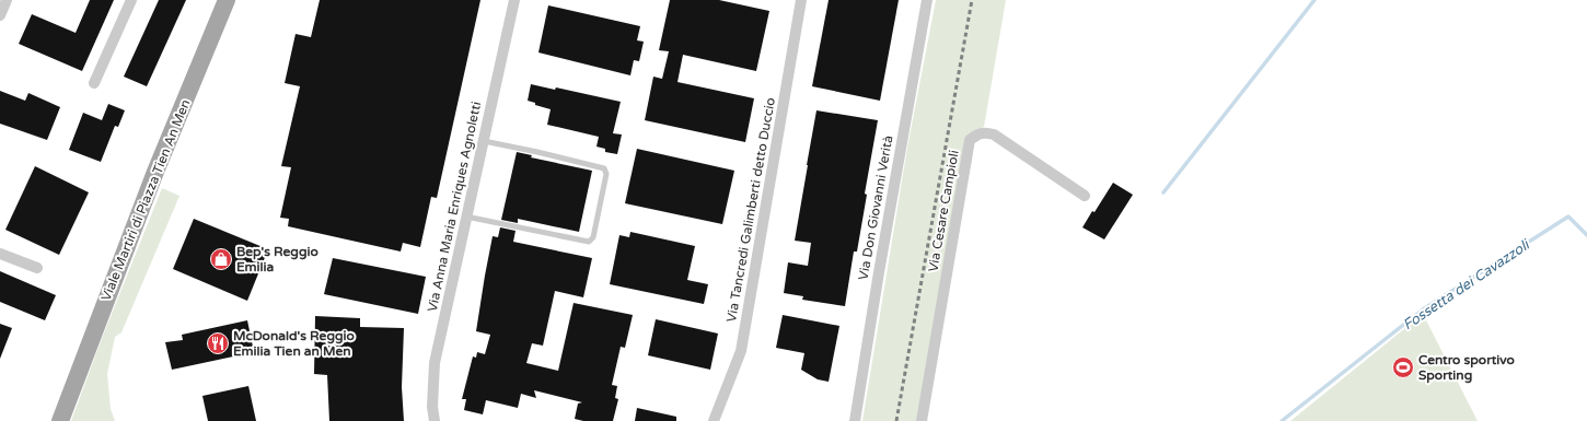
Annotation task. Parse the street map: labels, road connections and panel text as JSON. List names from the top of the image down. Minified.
{"streets":{"main road":["Viale Martiri di Piazza Tien An Men"],"street":["Via Anna Maria Enriques Agnoletti","Via Don Giovanni Verità","Via Tancredi Galimberti detto Duccio","Via Cesare Campioli"]},"water":["Fossetta dei Cavazzoli"],"places":{"shop":["Bep's Reggio Emilia"],"restaurant":["McDonald's Reggio Emilia Tien an Men"],"sports":["Centro sportivo Sporting"]}}
